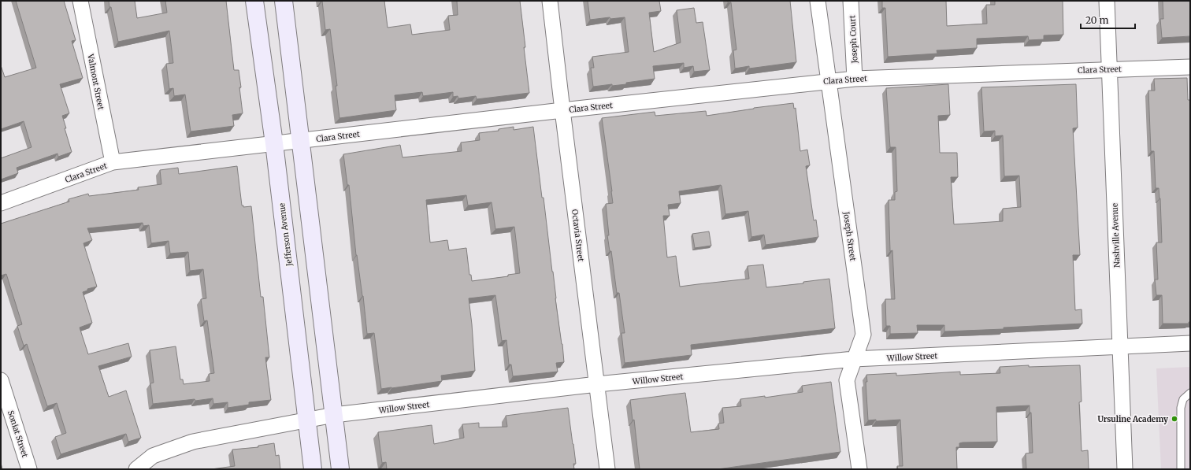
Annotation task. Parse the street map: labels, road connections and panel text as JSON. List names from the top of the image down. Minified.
{"streets":{"street":["Joseph Court","Clara Street","Valmont Street","Jefferson Avenue","Octavia Street","Nashville Avenue","Joseph Street","Willow Street","Soniat Street"]},"crossings":[["Joseph Court","Clara Street"],["Clara Street","Valmont Street"],["Clara Street","Jefferson Avenue"],["Clara Street","Octavia Street"],["Clara Street","Nashville Avenue"],["Clara Street","Joseph Street"],["Jefferson Avenue","Willow Street"],["Octavia Street","Willow Street"],["Nashville Avenue","Willow Street"],["Joseph Street","Willow Street"]],"places":["Ursuline Academy"],"scale_bar":"20 m"}
